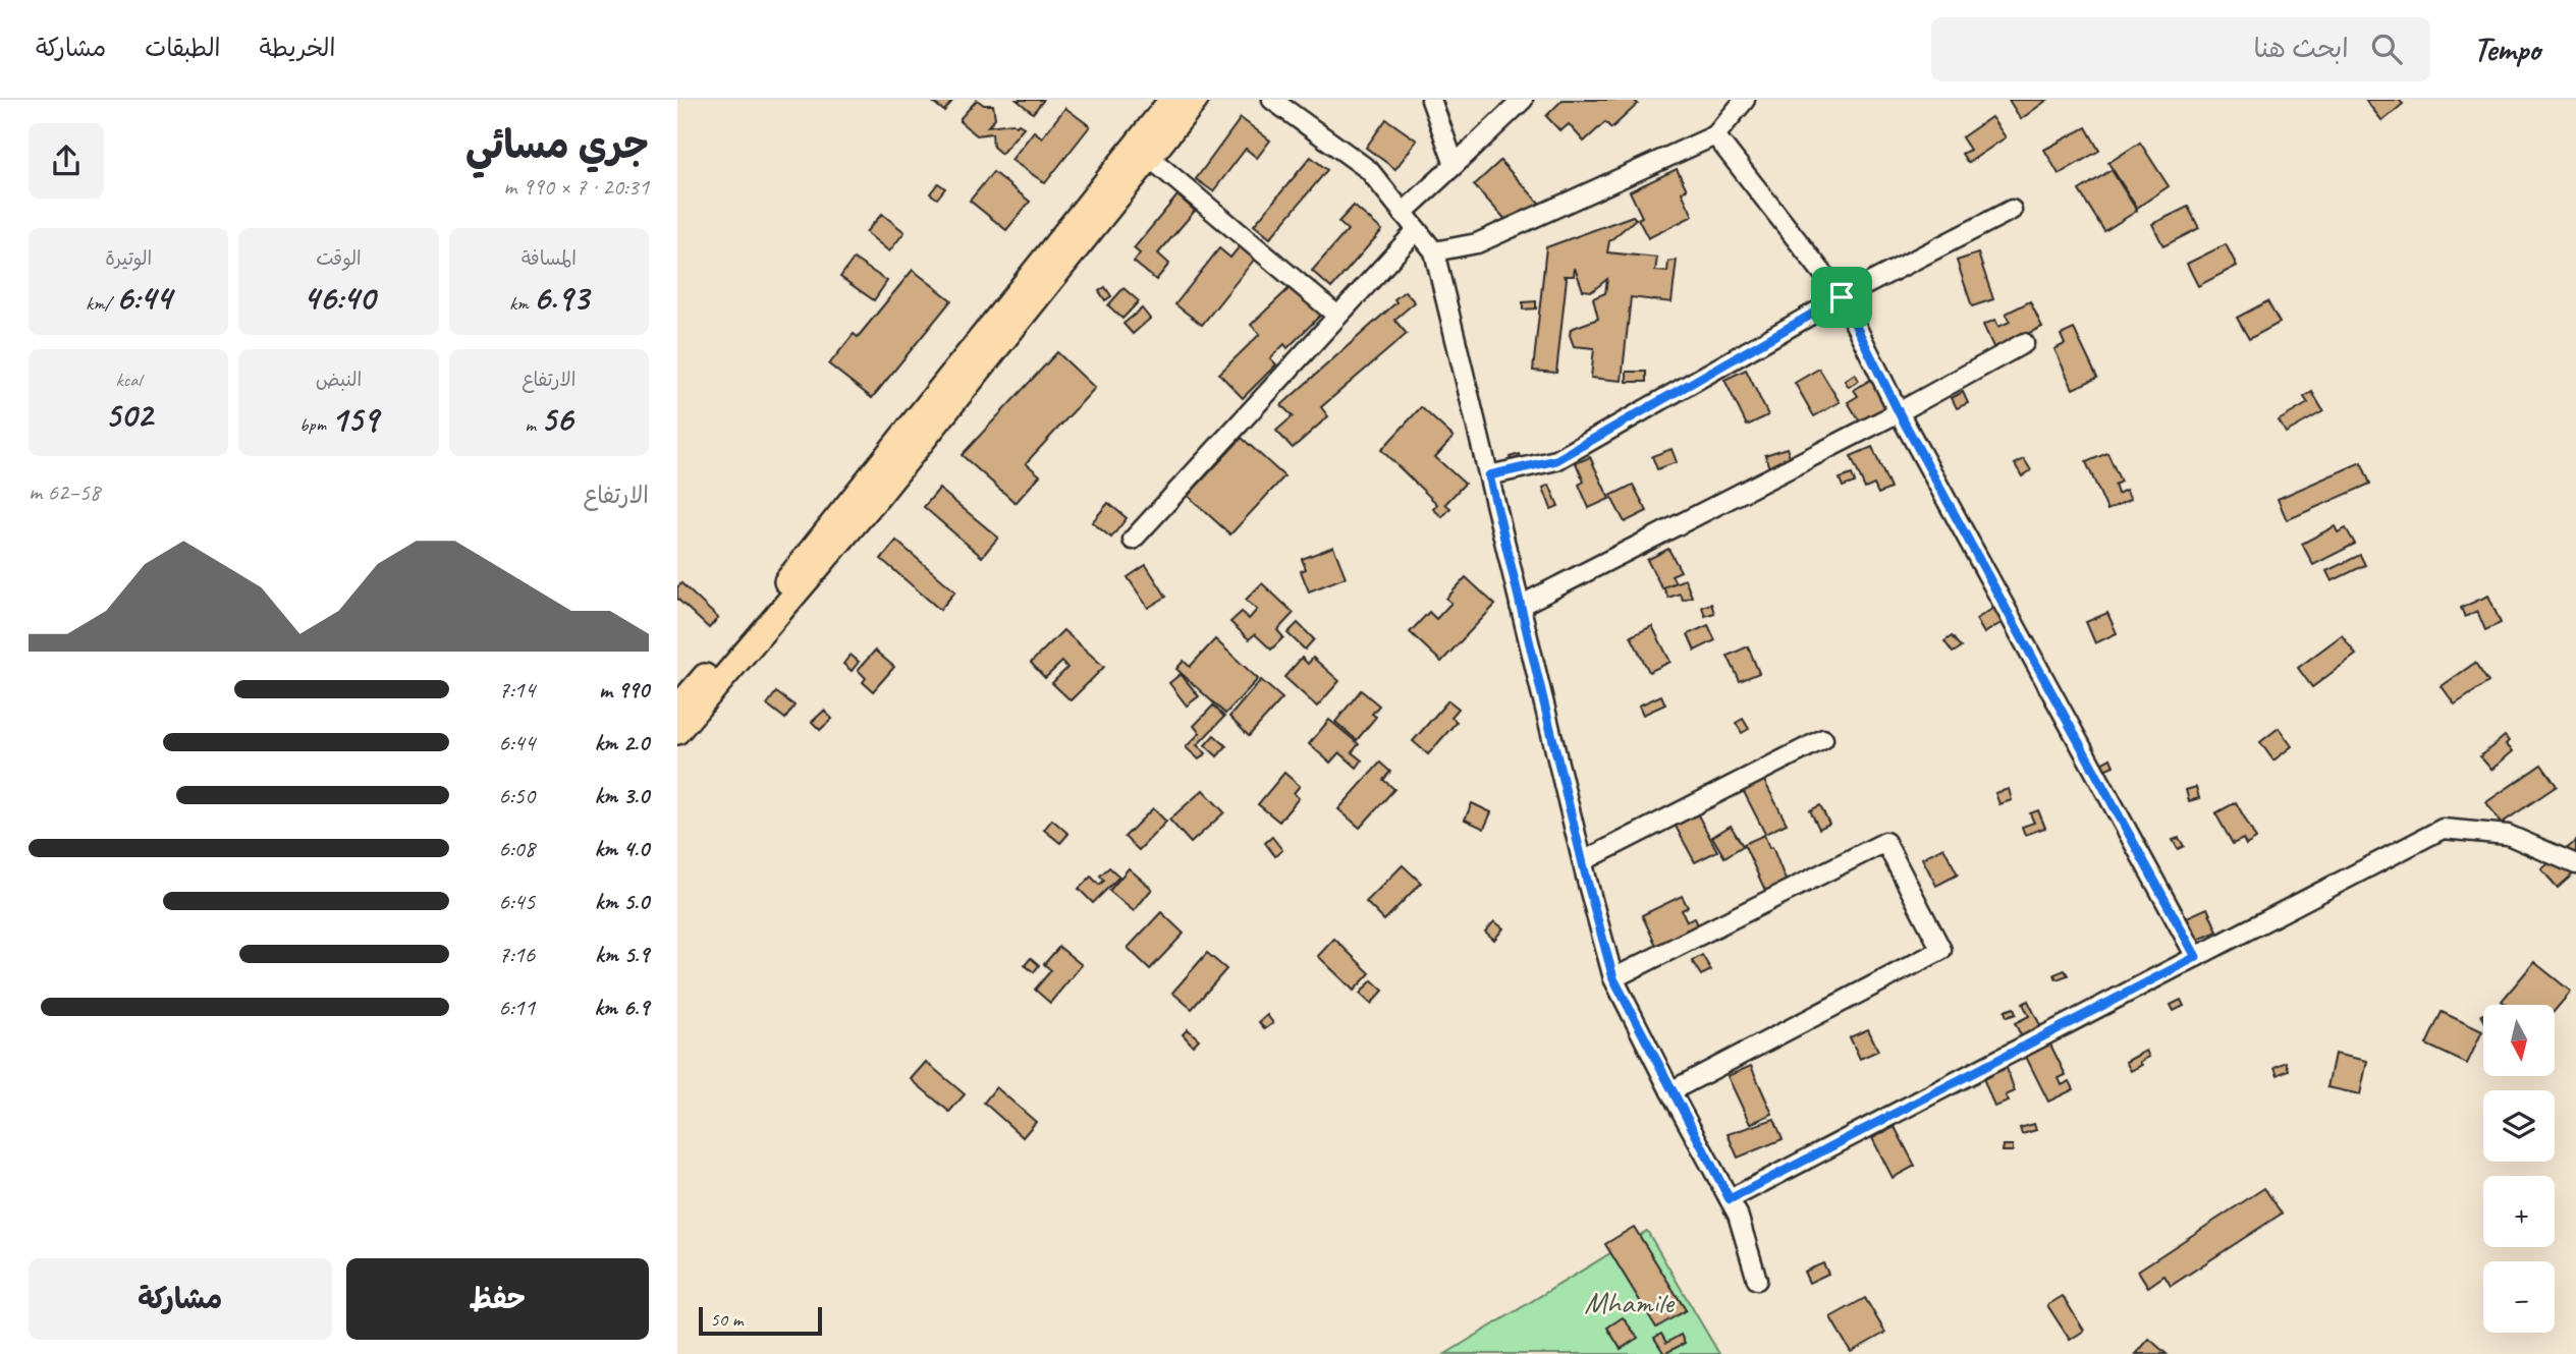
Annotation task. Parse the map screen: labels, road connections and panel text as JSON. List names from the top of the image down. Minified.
{"parks":["Mhamile"],"scale_bar":"50 m","north":"bottom","page":{"header":"Tempo","search":"ابحث هنا","nav":["الخريطة","الطبقات","مشاركة"],"heading":["جري مسائي","20:31 · 7 × 990 m"],"stats":[["المسافة","6.93 km"],["الوقت","46:40"],["الوتيرة","6:44 /km"],["الارتفاع","56 m"],["النبض","159 bpm"],["kcal","502"]],"chart":["الارتفاع","58–62 m"],"list":[{"name":"990 m","note":"7:14"},{"name":"2.0 km","note":"6:44"},{"name":"3.0 km","note":"6:50"},{"name":"4.0 km","note":"6:08"},{"name":"5.0 km","note":"6:45"},{"name":"5.9 km","note":"7:16"},{"name":"6.9 km","note":"6:11"}],"map_buttons":["+","−"],"buttons":["حفظ","مشاركة"],"scale":"50 m"}}
